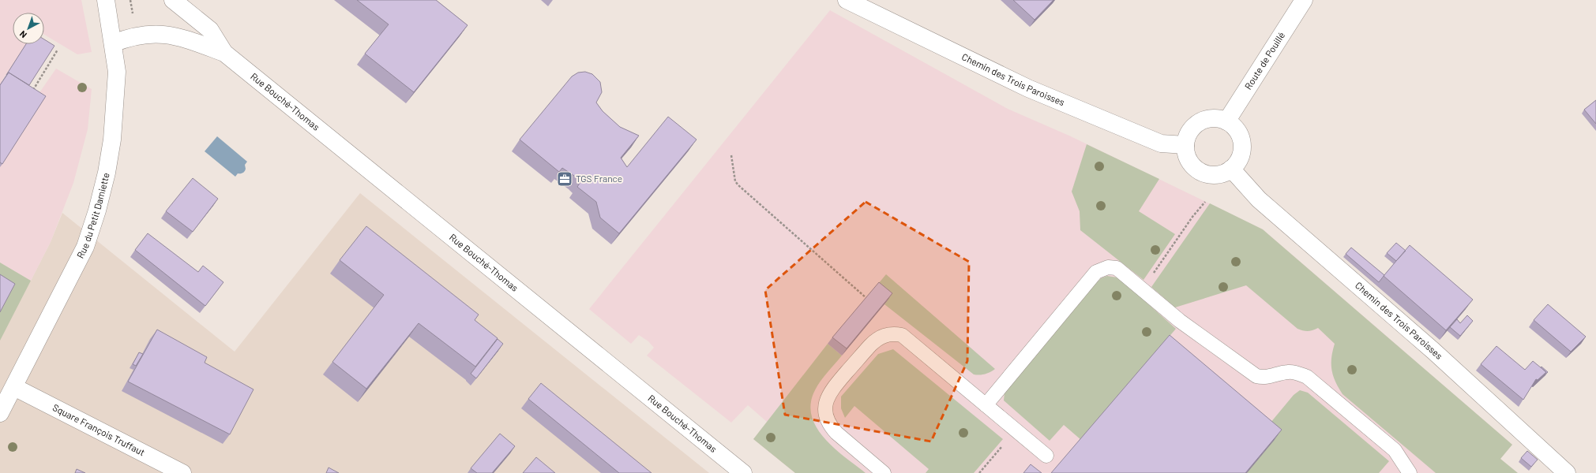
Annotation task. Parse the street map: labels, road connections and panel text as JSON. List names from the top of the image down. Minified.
{"streets":{"street":["Route de Pouillé","Chemin des Trois Paroisses","Rue Bouché-Thomas","Rue du Petit Damiette","Square François Truffaut"]},"crossings":[["Route de Pouillé","Chemin des Trois Paroisses"],["Rue Bouché-Thomas","Rue du Petit Damiette"],["Rue du Petit Damiette","Square François Truffaut"]],"places":{"office":["TGS France"]},"north":"bottom left"}
